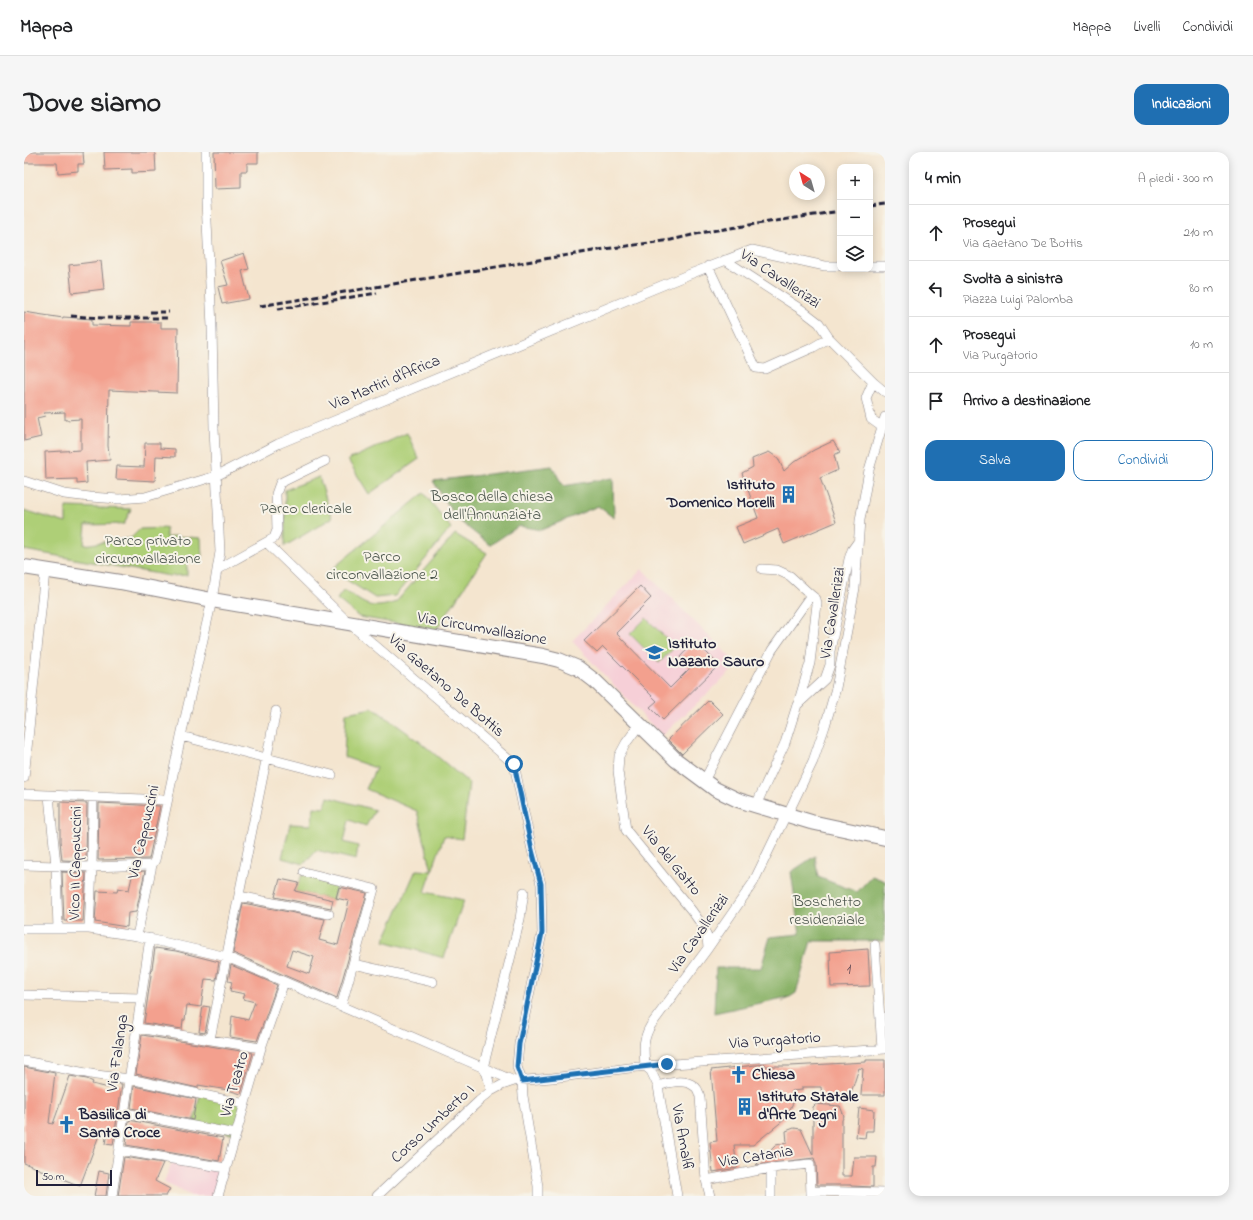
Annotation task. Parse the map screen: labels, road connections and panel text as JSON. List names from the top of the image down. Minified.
{"streets":{"main road":["Via Circumvallazione"],"street":["Via Cavallerizzi","Via Martiri d'Africa","Via Gaetano De Bottis","Via Cappuccini","Via del Gatto","Vico II Cappuccini","Via Purgatorio","Via Falanga","Via Teatro","Corso Umberto I","Via Amalfi","Via Catania"]},"crossings":[["Via Cavallerizzi","Via Martiri d'Africa"],["Via Cavallerizzi","Via del Gatto"],["Via Cavallerizzi","Via Purgatorio"],["Via Cavallerizzi","Via Amalfi"],["Via Martiri d'Africa","Via Cappuccini"],["Via Circumvallazione","Via Gaetano De Bottis"],["Via Circumvallazione","Via Cappuccini"],["Via Circumvallazione","Via del Gatto"],["Via Gaetano De Bottis","Via Purgatorio"],["Via Gaetano De Bottis","Corso Umberto I"],["Via Purgatorio","Corso Umberto I"],["Via Purgatorio","Via Amalfi"]],"parks":["Bosco della chiesa dell'Annunziata","Parco clericale","Parco privato circumvallazione","Parco circonvallazione 2","Boschetto residenziale"],"places":{"building":["Istituto Domenico Morelli","Istituto Statale d'Arte Degni"],"school or university":["Istituto Nazario Sauro"],"church":["Chiesa","Basilica di Santa Croce"]},"house_numbers":["1"],"scale_bar":"50 m","north":"top left","page":{"header":"Mappa","nav":["Mappa","Livelli","Condividi"],"title":"Dove siamo","buttons":["Indicazioni",["Salva","Condividi"]],"heading":["4 min","A piedi · 300 m"],"map_buttons":["+","−"],"list":[["Prosegui","Via Gaetano De Bottis","210 m"],["Svolta a sinistra","Piazza Luigi Palomba","80 m"],["Prosegui","Via Purgatorio","10 m"],"Arrivo a destinazione"],"scale":"50 m"}}
